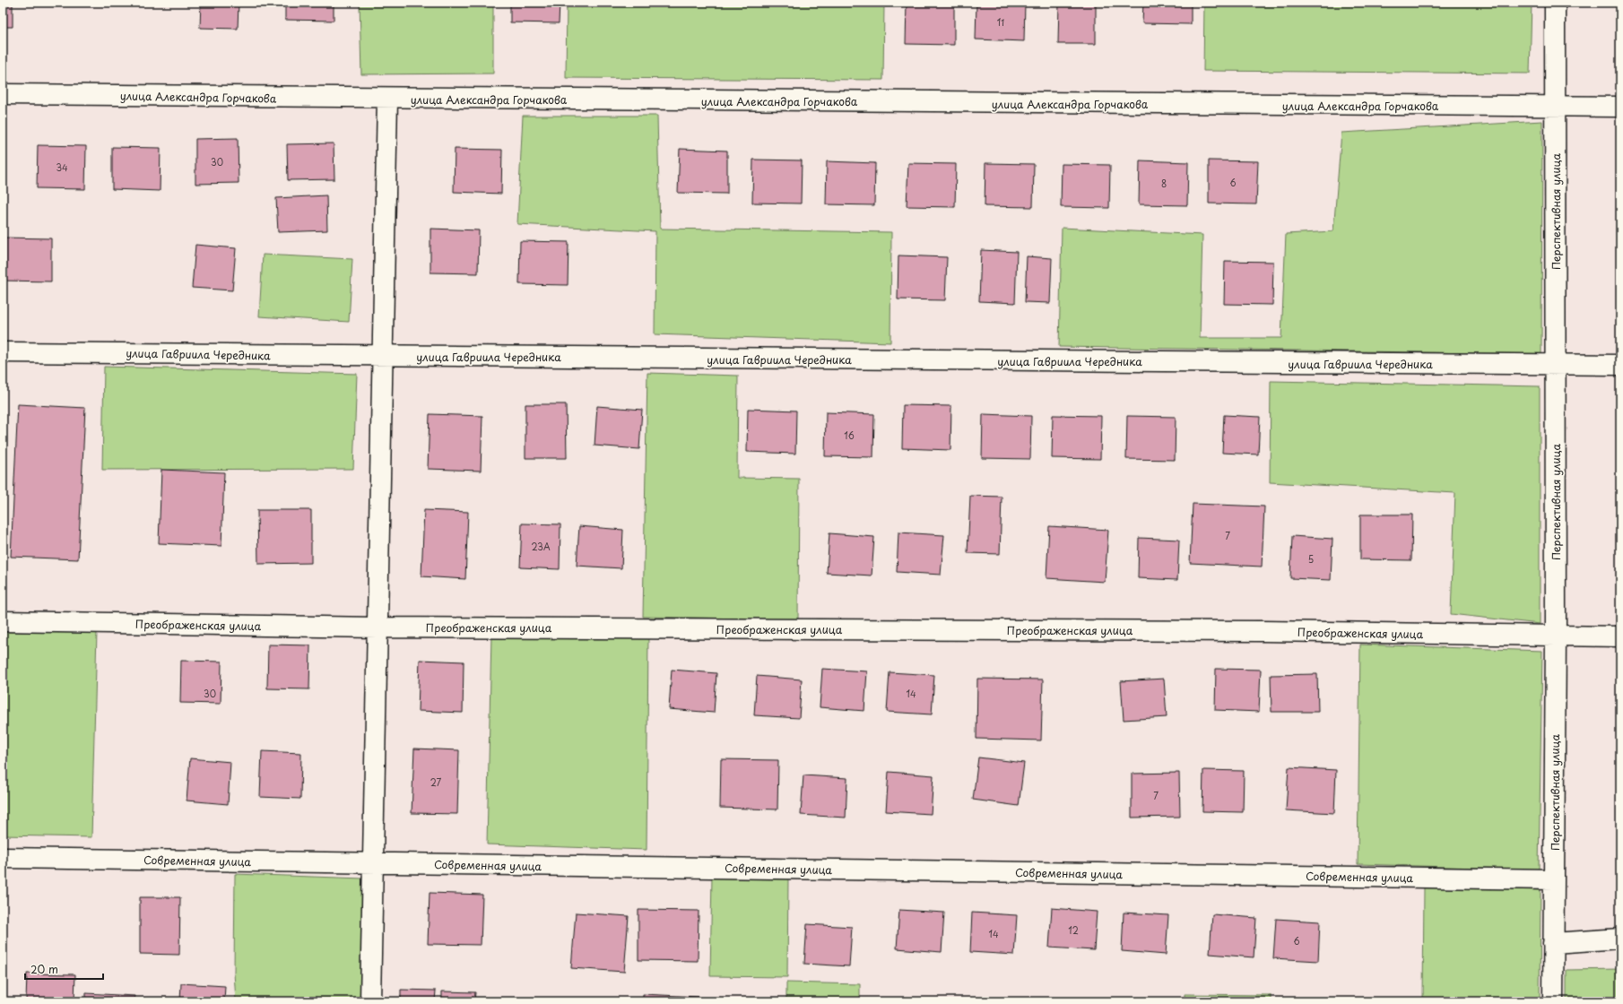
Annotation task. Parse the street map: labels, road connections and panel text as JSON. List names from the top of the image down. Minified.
{"streets":{"street":["улица Александра Горчакова","Перспективная улица","улица Гавриила Чередника","Преображенская улица","Современная улица"]},"crossings":[["улица Александра Горчакова","Перспективная улица"],["Перспективная улица","улица Гавриила Чередника"],["Перспективная улица","Преображенская улица"],["Перспективная улица","Современная улица"]],"house_numbers":["11","30","34","6","8","16","7","23А","5","30","14","27","7","12","14","6"],"scale_bar":"20 m"}
